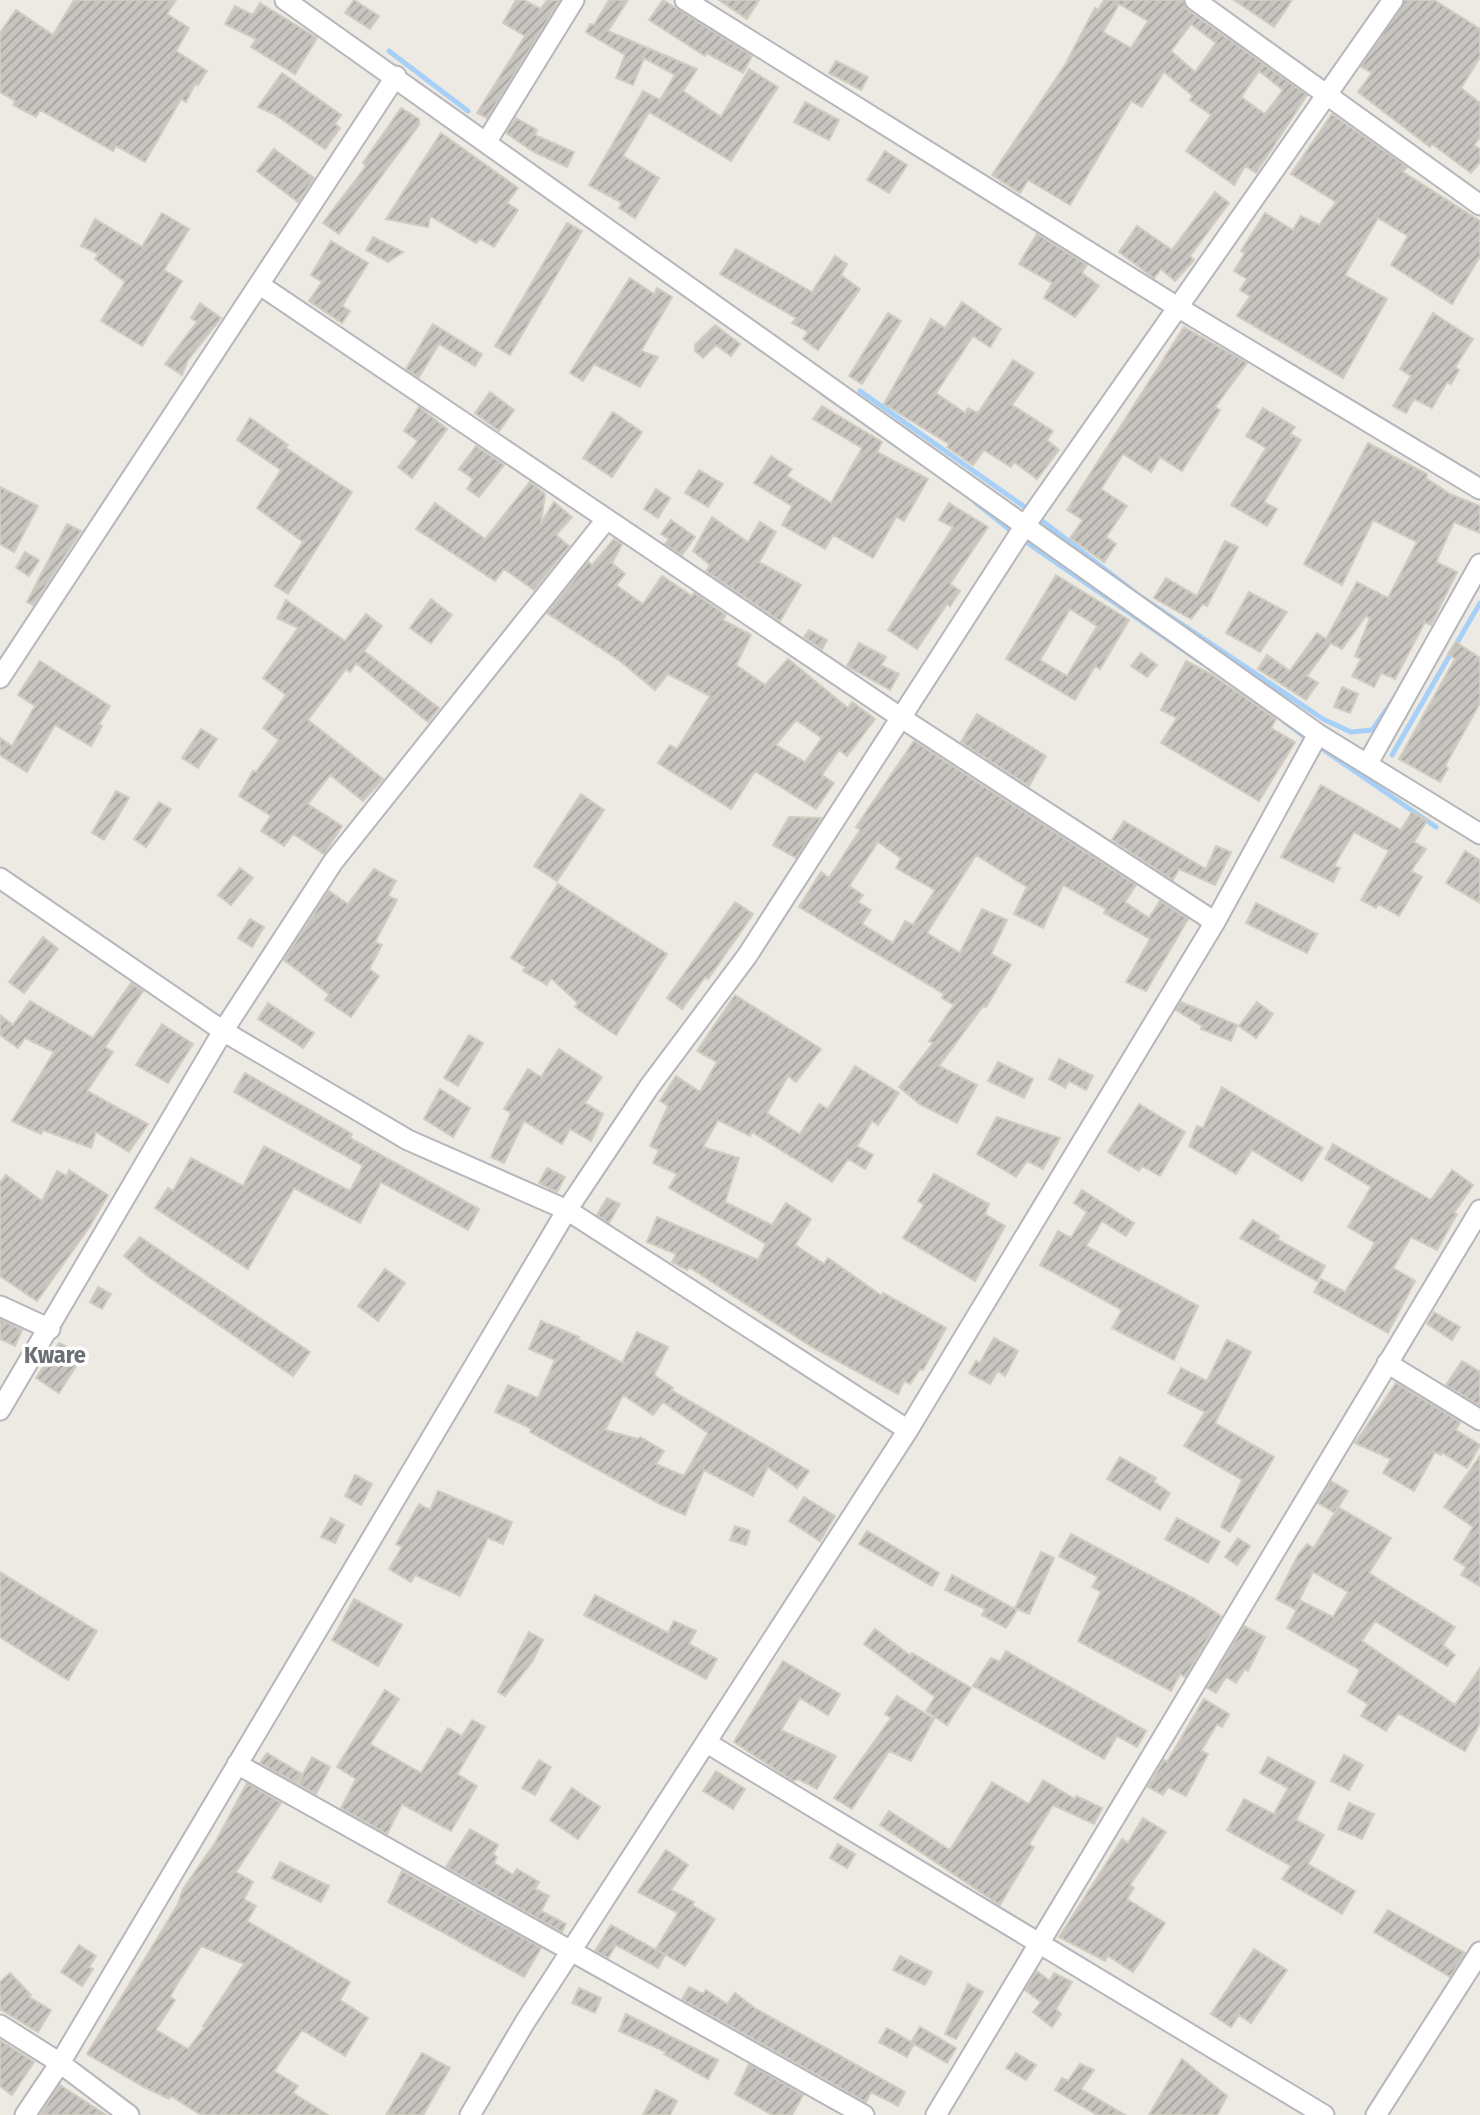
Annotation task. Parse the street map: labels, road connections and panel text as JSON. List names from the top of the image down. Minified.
{"districts":["Kware"]}
